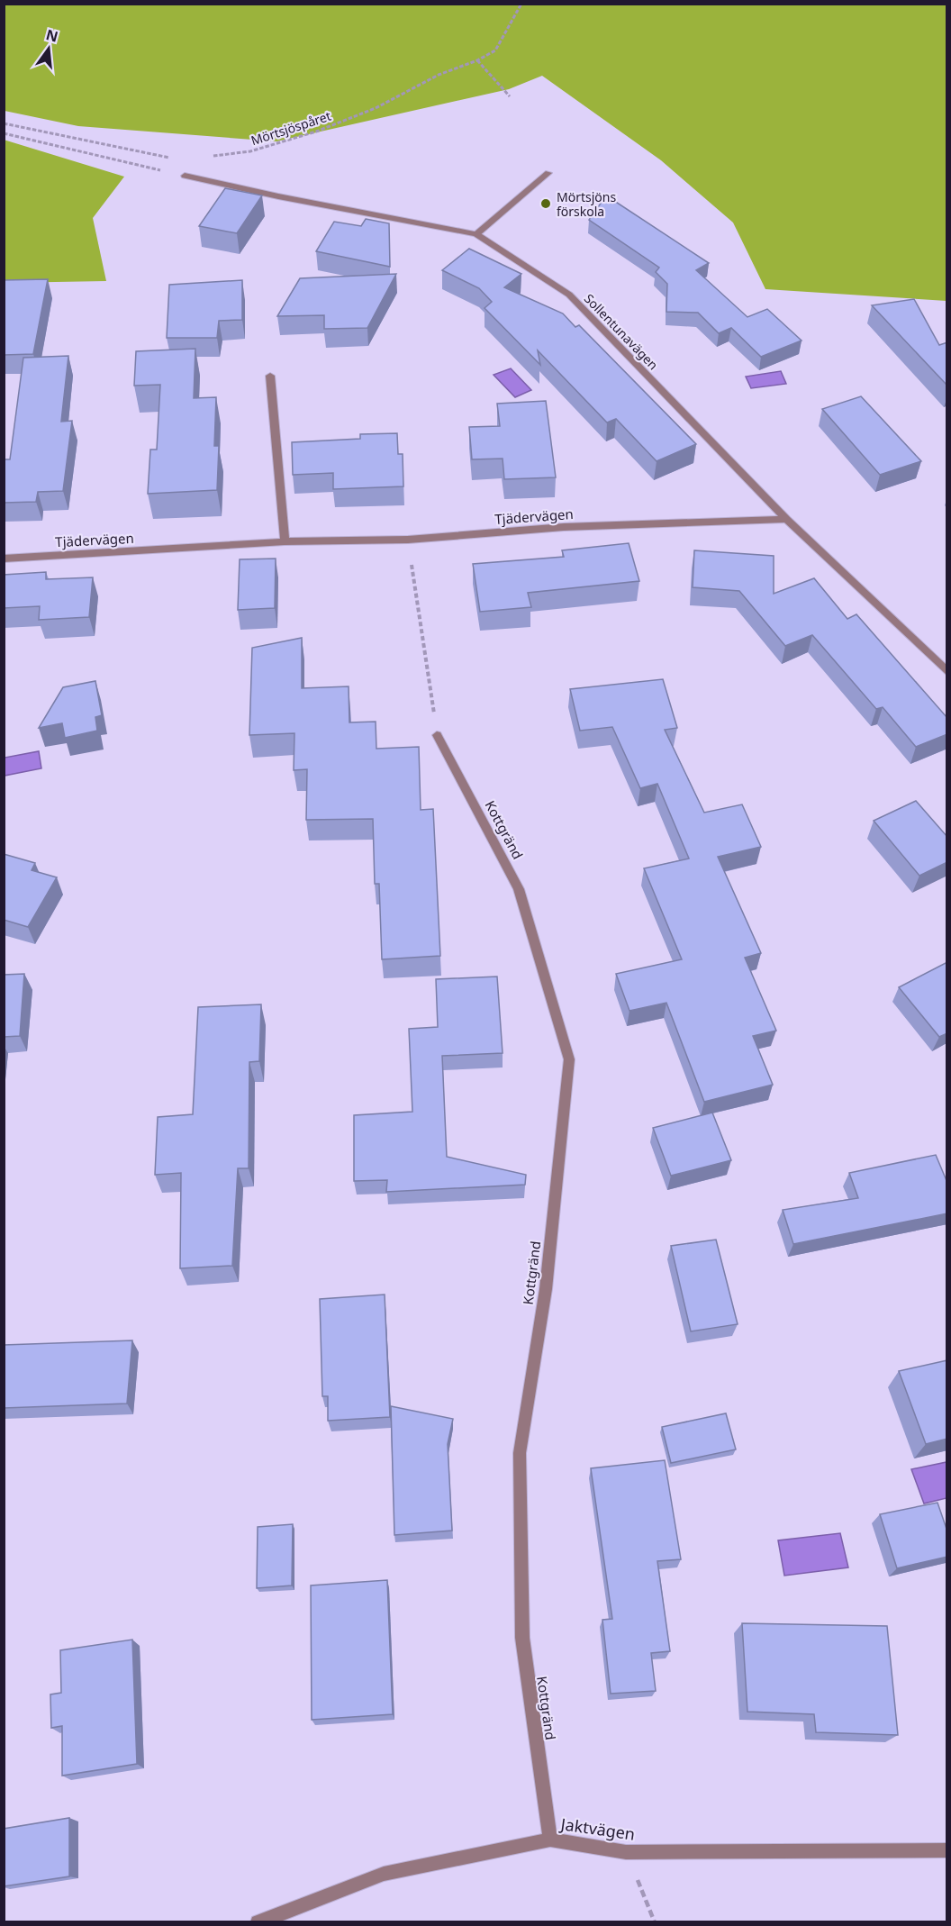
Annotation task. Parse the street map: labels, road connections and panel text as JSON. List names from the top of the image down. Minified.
{"streets":{"street":["Sollentunavägen","Tjädervägen","Kottgränd","Jaktvägen"],"path":["Mörtsjöspåret"]},"crossings":[["Sollentunavägen","Tjädervägen"],["Kottgränd","Jaktvägen"]],"places":["Mörtsjöns förskola"],"north":"top"}
